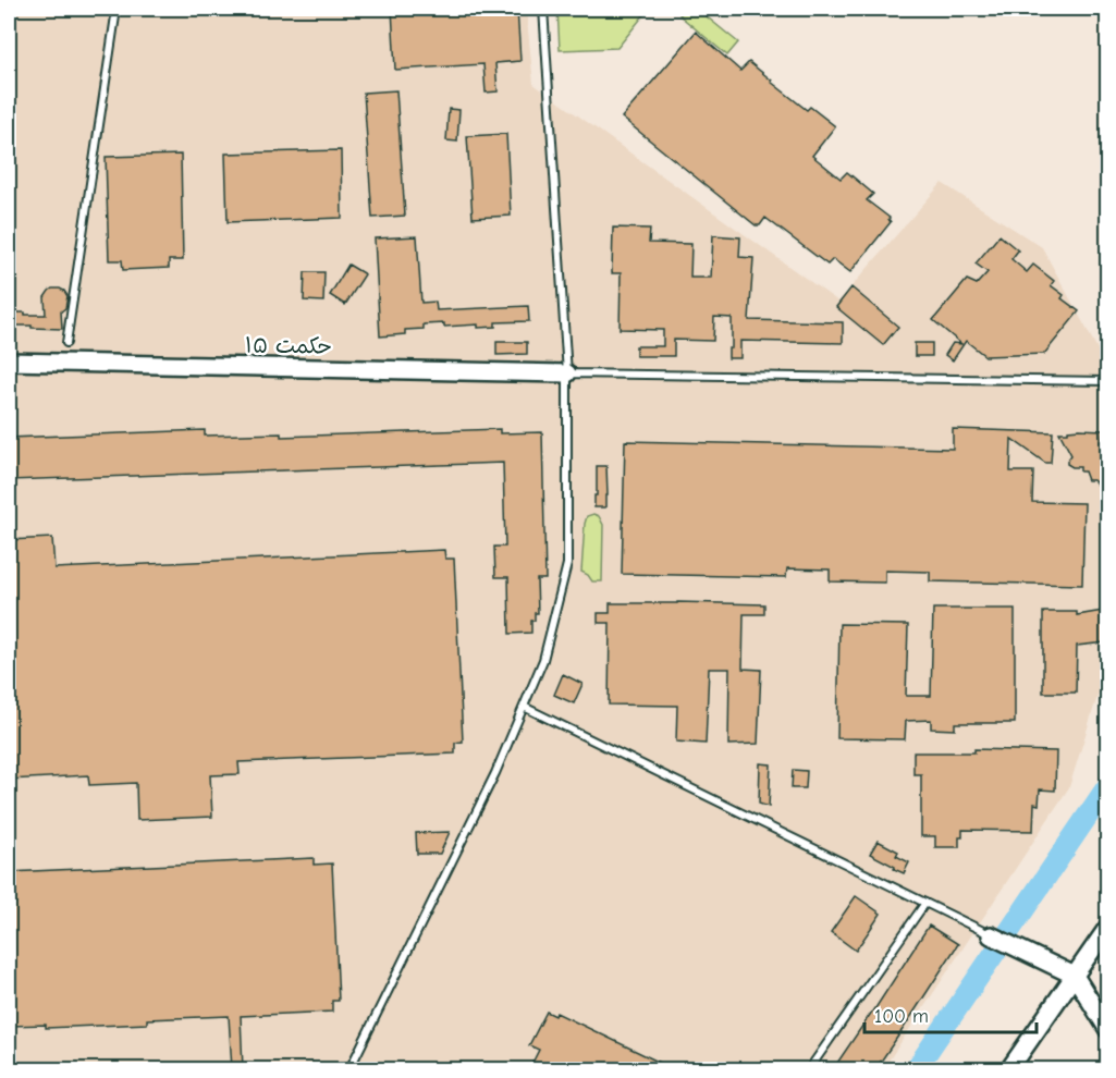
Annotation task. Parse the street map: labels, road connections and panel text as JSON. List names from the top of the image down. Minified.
{"streets":{"street":["حکمت ۱۵"]},"scale_bar":"100 m"}
